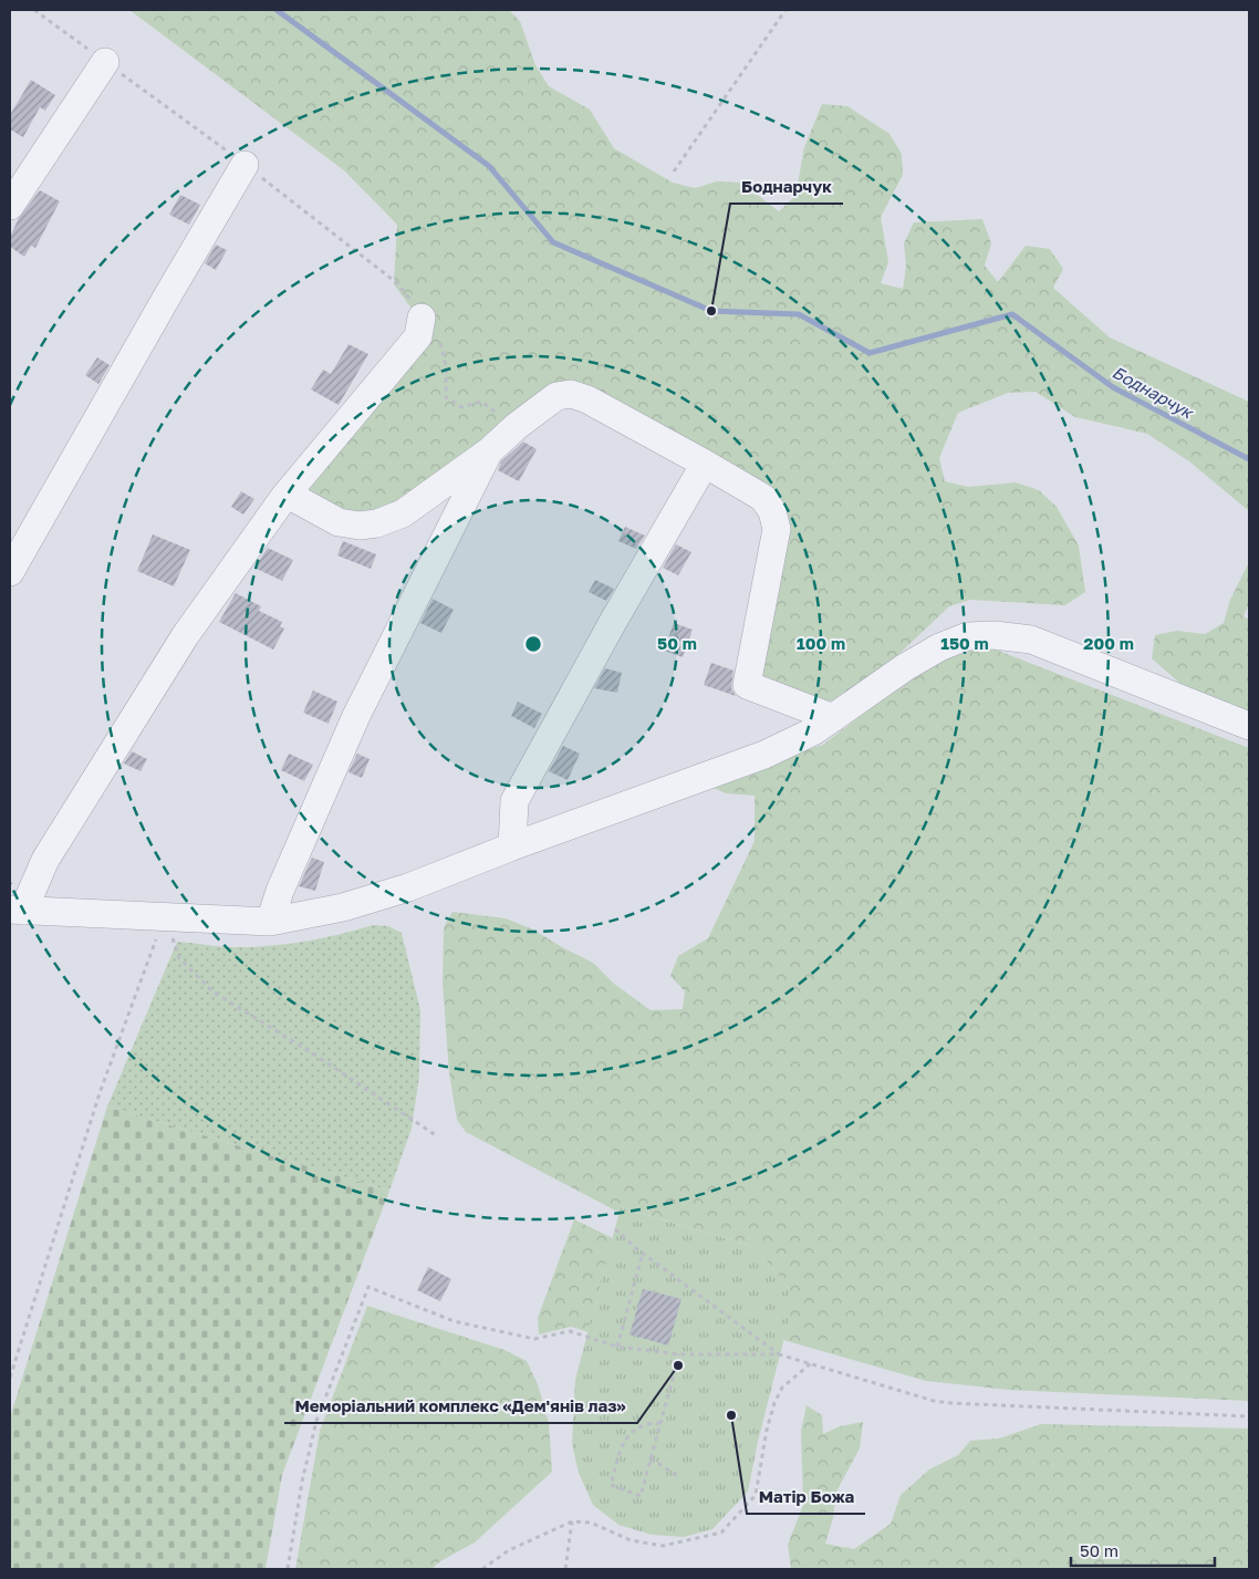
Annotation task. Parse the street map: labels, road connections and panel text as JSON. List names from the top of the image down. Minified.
{"water":["Боднарчук"],"places":["Боднарчук","Меморіальний комплекс «Дем'янів лаз»","Матір Божа"],"scale_bar":"50 m","rings":["50 m","100 m","150 m","200 m"]}
